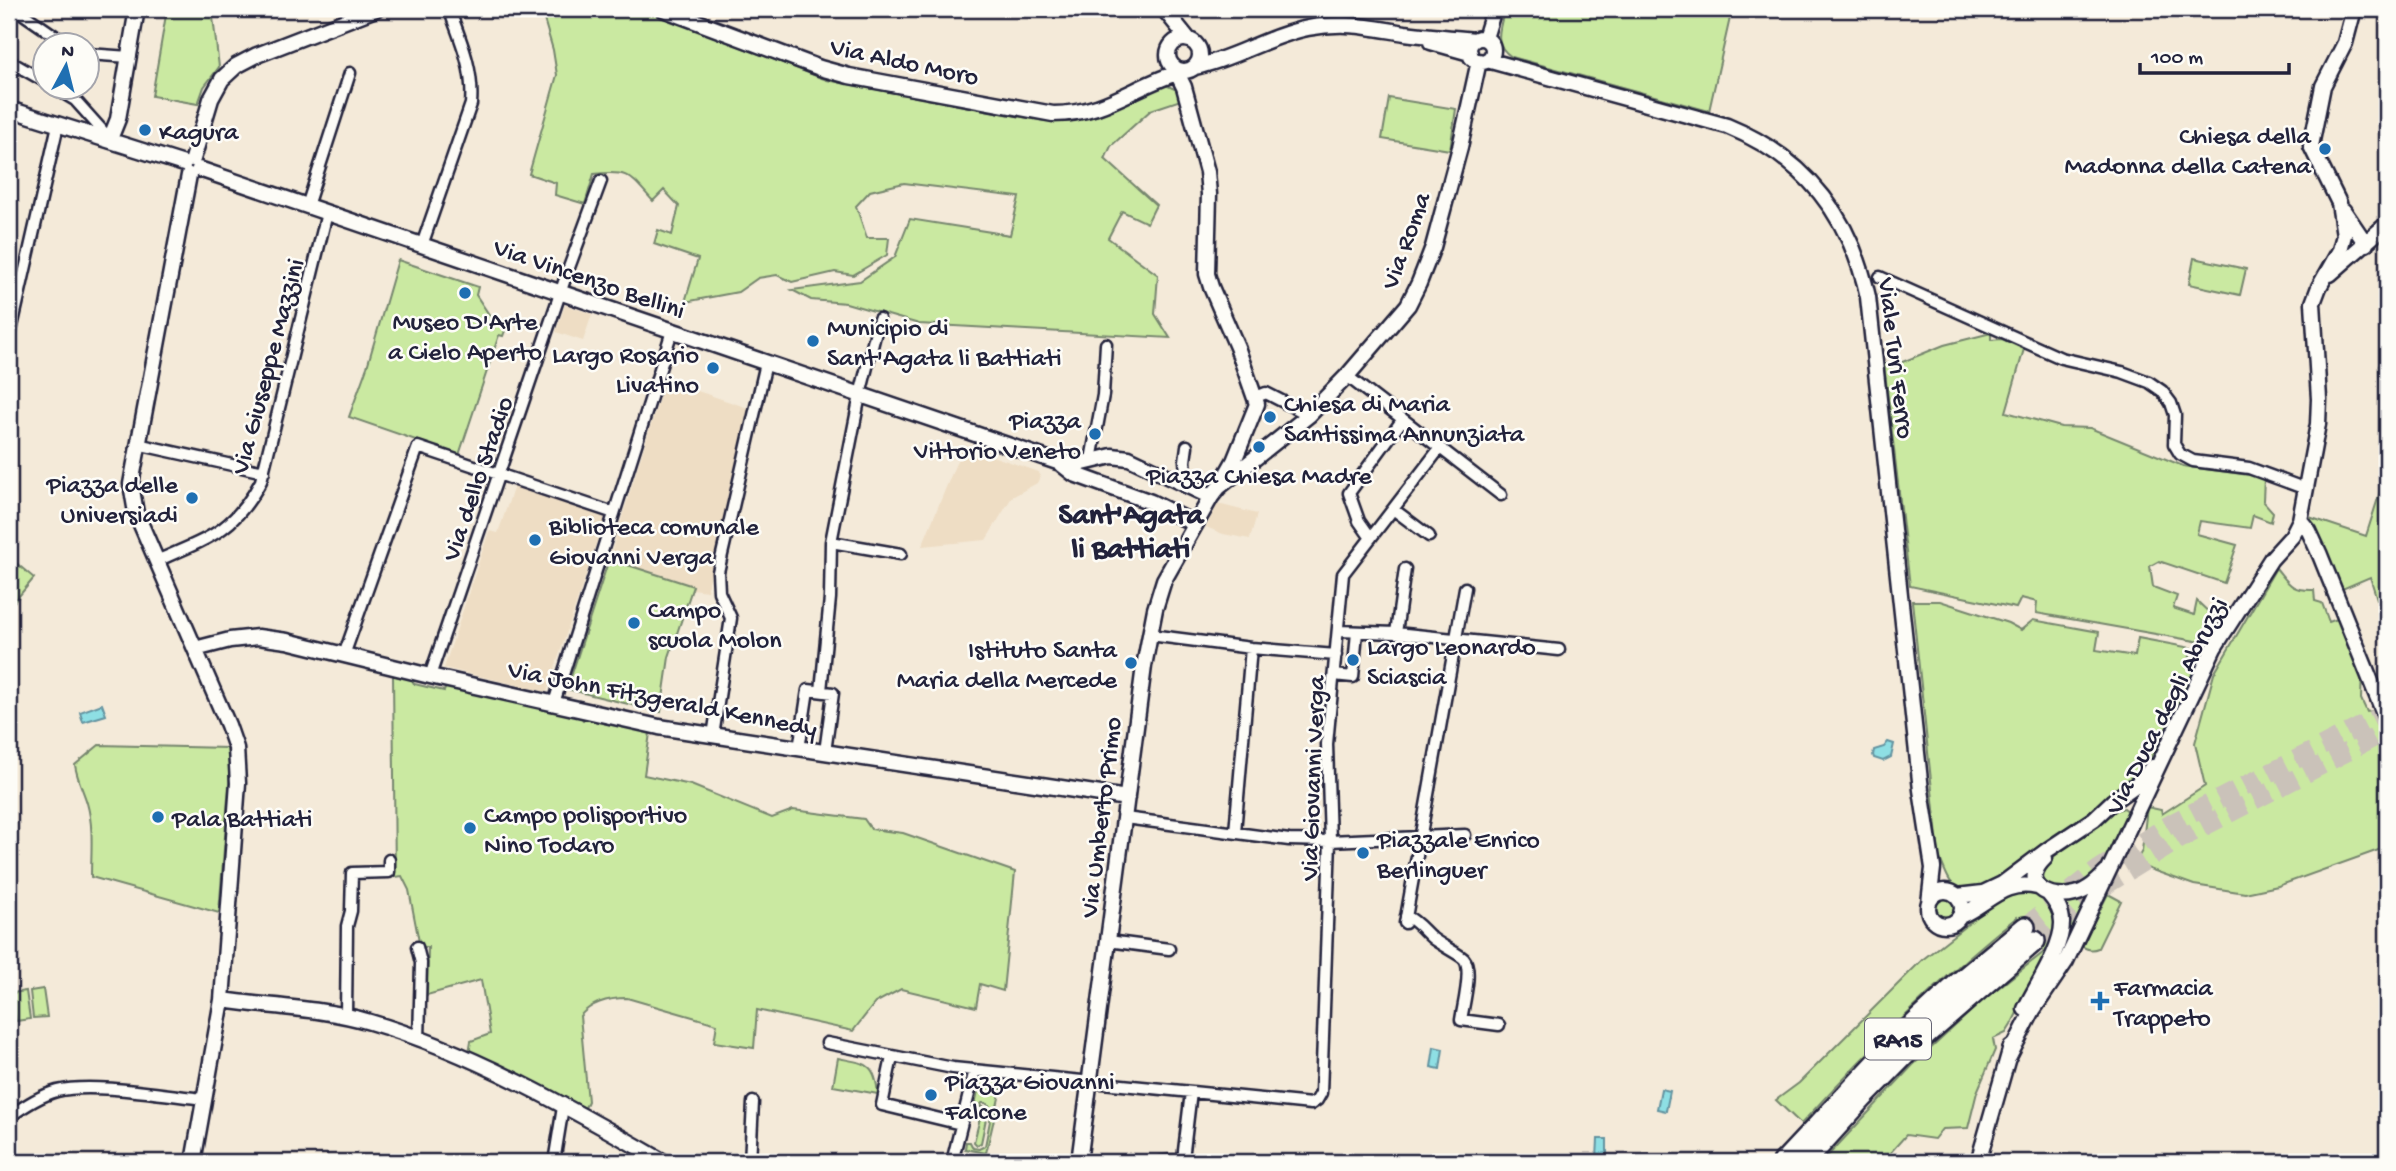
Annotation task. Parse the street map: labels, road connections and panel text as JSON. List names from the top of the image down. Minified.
{"streets":{"highway":["RA15"],"main road":["Via Aldo Moro","Via Roma","Via Vincenzo Bellini","Viale Turi Ferro","Via John Fitzgerald Kennedy","Via Duca degli Abruzzi","Via Umberto Primo"],"street":["Via Giuseppe Mazzini","Via dello Stadio","Via Giovanni Verga"]},"crossings":[["Via Roma","Viale Turi Ferro"],["Via Roma","Via Umberto Primo"],["Via Vincenzo Bellini","Via Giuseppe Mazzini"],["Via Vincenzo Bellini","Via dello Stadio"],["Via dello Stadio","Via John Fitzgerald Kennedy"],["Via John Fitzgerald Kennedy","Via Umberto Primo"]],"districts":["Sant'Agata li Battiati"],"places":{"other":["Kagura","Chiesa della Madonna della Catena","Museo D'Arte a Cielo Aperto","Municipio di Sant'Agata li Battiati","Largo Rosario Livatino","Chiesa di Maria Santissima Annunziata","Piazza Vittorio Veneto","Piazza Chiesa Madre","Piazza delle Universiadi","Biblioteca comunale Giovanni Verga","Campo scuola Molon","Largo Leonardo Sciascia","Istituto Santa Maria della Mercede","Pala Battiati","Campo polisportivo Nino Todaro","Piazzale Enrico Berlinguer","Piazza Giovanni Falcone"],"health":["Farmacia Trappeto"]},"scale_bar":"100 m","north":"top"}
